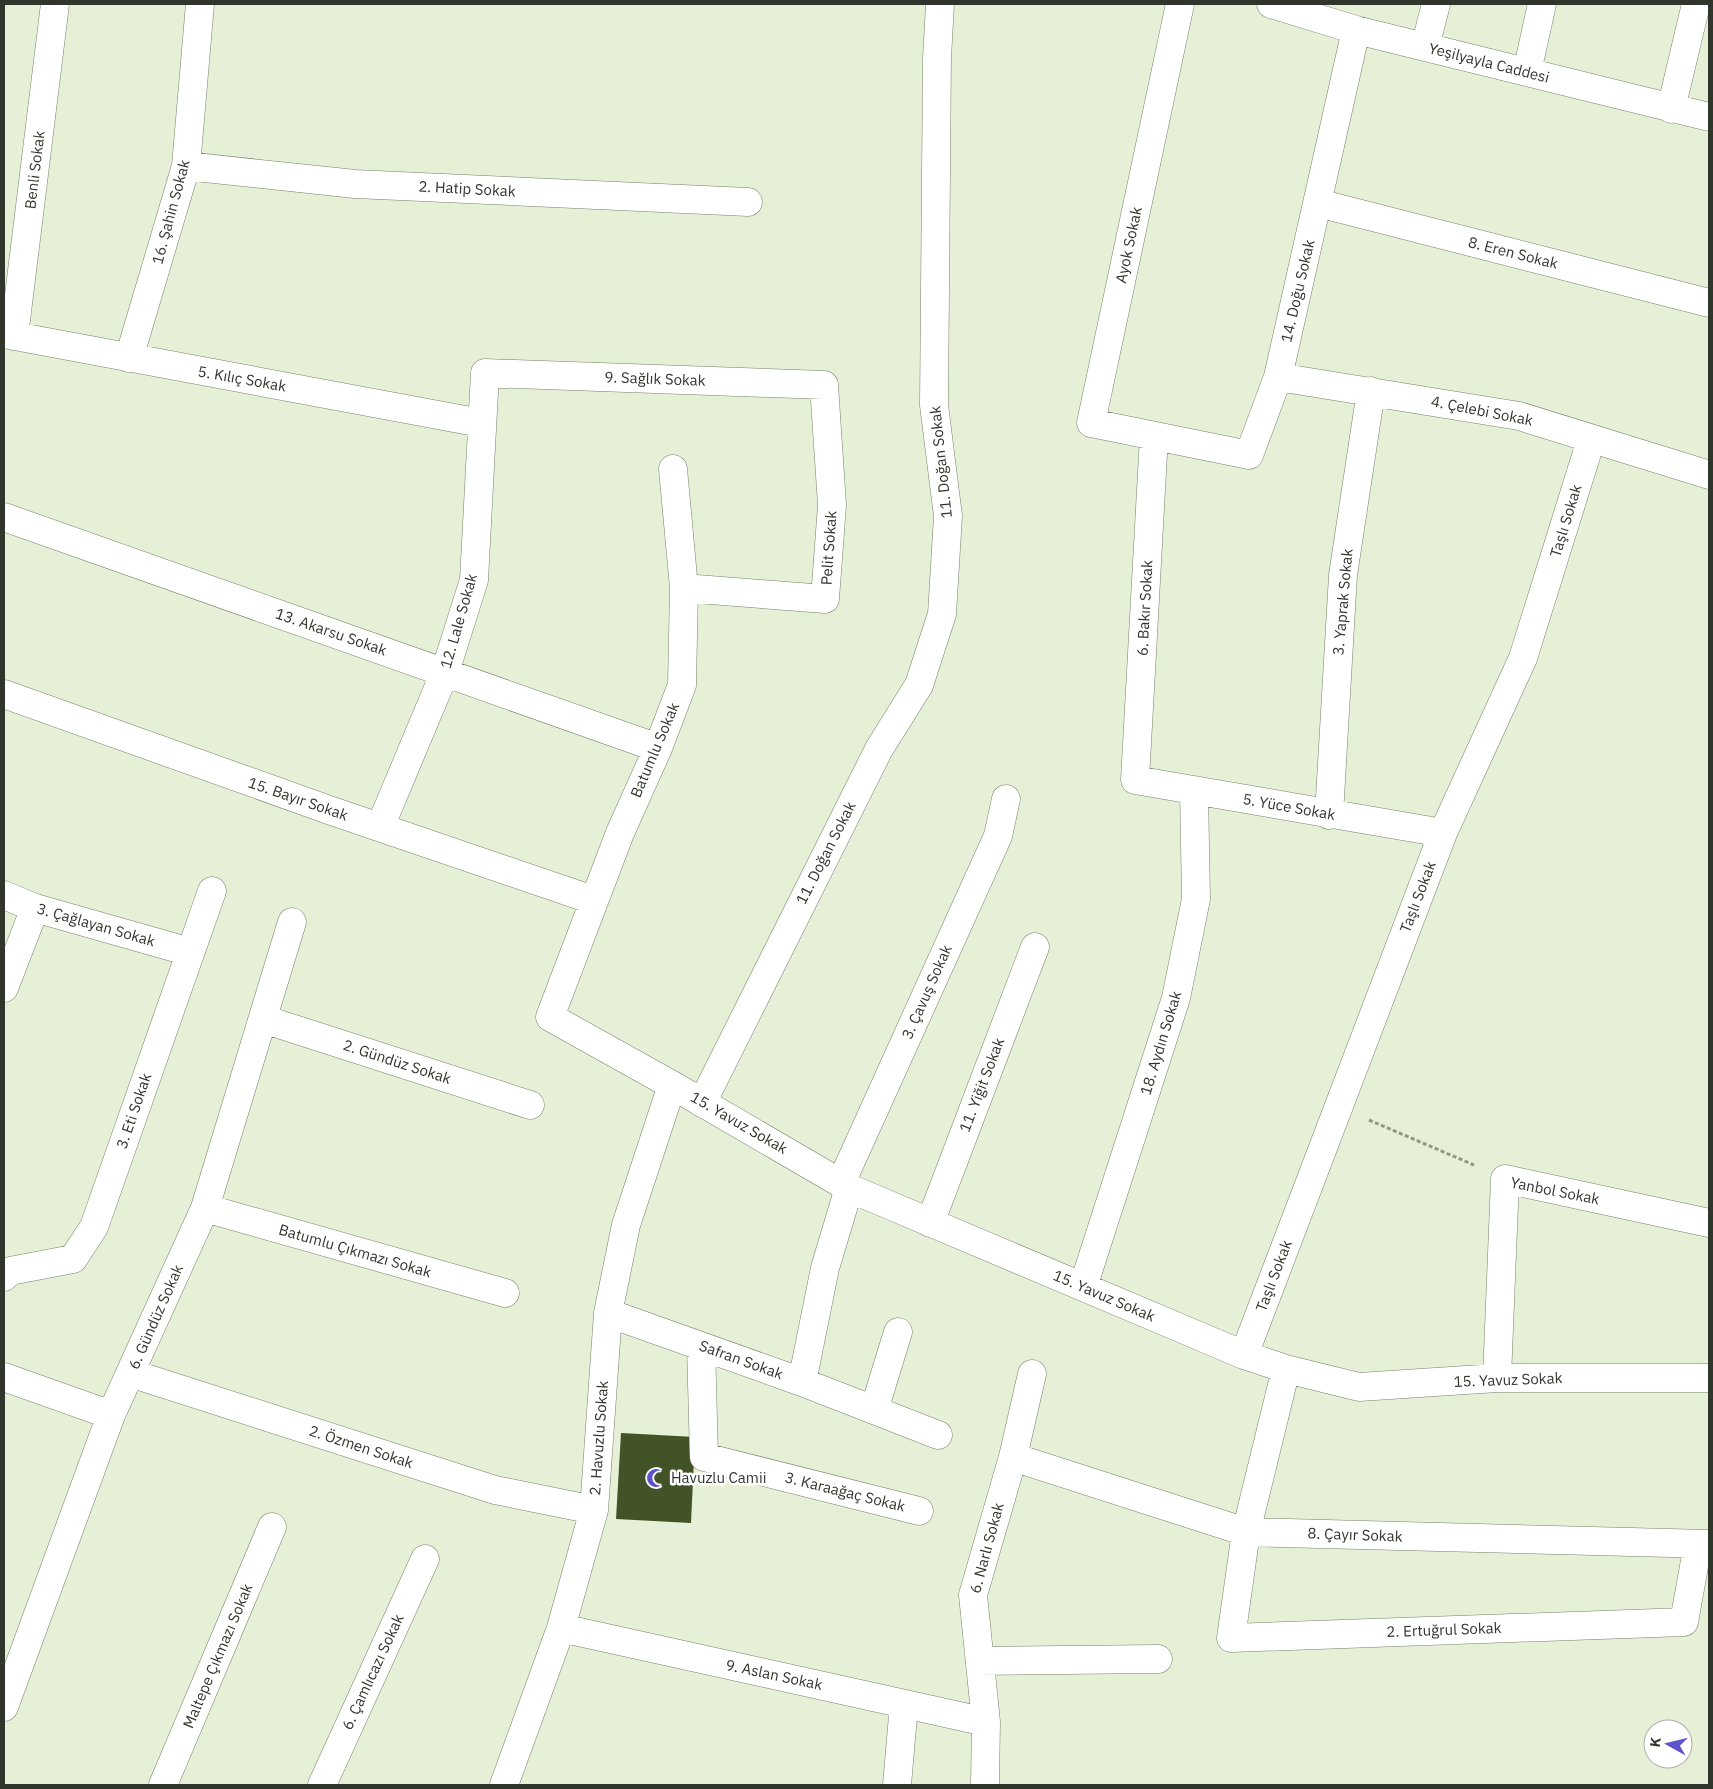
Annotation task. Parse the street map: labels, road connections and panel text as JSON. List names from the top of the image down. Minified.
{"streets":{"street":["Yeşilyayla Caddesi","Benli Sokak","2. Hatip Sokak","16. Şahin Sokak","Ayok Sokak","8. Eren Sokak","14. Doğu Sokak","5. Kılıç Sokak","9. Sağlık Sokak","4. Çelebi Sokak","11. Doğan Sokak","Taşlı Sokak","Pelit Sokak","3. Yaprak Sokak","6. Bakır Sokak","12. Lale Sokak","13. Akarsu Sokak","Batumlu Sokak","15. Bayır Sokak","5. Yüce Sokak","3. Çağlayan Sokak","3. Çavuş Sokak","18. Aydın Sokak","2. Gündüz Sokak","11. Yiğit Sokak","3. Eti Sokak","15. Yavuz Sokak","Yanbol Sokak","Batumlu Çıkmazı Sokak","6. Gündüz Sokak","Safran Sokak","2. Havuzlu Sokak","2. Özmen Sokak","3. Karaağaç Sokak","8. Çayır Sokak","6. Narlı Sokak","2. Ertuğrul Sokak","Maltepe Çıkmazı Sokak","6. Çamlıcazı Sokak","9. Aslan Sokak"]},"crossings":[["Yeşilyayla Caddesi","14. Doğu Sokak"],["Benli Sokak","5. Kılıç Sokak"],["2. Hatip Sokak","16. Şahin Sokak"],["16. Şahin Sokak","5. Kılıç Sokak"],["Ayok Sokak","14. Doğu Sokak"],["Ayok Sokak","6. Bakır Sokak"],["8. Eren Sokak","14. Doğu Sokak"],["14. Doğu Sokak","4. Çelebi Sokak"],["14. Doğu Sokak","6. Bakır Sokak"],["5. Kılıç Sokak","12. Lale Sokak"],["9. Sağlık Sokak","Pelit Sokak"],["9. Sağlık Sokak","12. Lale Sokak"],["4. Çelebi Sokak","Taşlı Sokak"],["4. Çelebi Sokak","3. Yaprak Sokak"],["11. Doğan Sokak","15. Yavuz Sokak"],["Taşlı Sokak","5. Yüce Sokak"],["Taşlı Sokak","15. Yavuz Sokak"],["Pelit Sokak","Batumlu Sokak"],["3. Yaprak Sokak","5. Yüce Sokak"],["6. Bakır Sokak","5. Yüce Sokak"],["12. Lale Sokak","13. Akarsu Sokak"],["12. Lale Sokak","15. Bayır Sokak"],["13. Akarsu Sokak","Batumlu Sokak"],["Batumlu Sokak","15. Bayır Sokak"],["Batumlu Sokak","15. Yavuz Sokak"],["5. Yüce Sokak","18. Aydın Sokak"],["3. Çağlayan Sokak","3. Eti Sokak"],["3. Çavuş Sokak","15. Yavuz Sokak"],["3. Çavuş Sokak","Safran Sokak"],["18. Aydın Sokak","15. Yavuz Sokak"],["2. Gündüz Sokak","6. Gündüz Sokak"],["11. Yiğit Sokak","15. Yavuz Sokak"],["15. Yavuz Sokak","Yanbol Sokak"],["15. Yavuz Sokak","2. Havuzlu Sokak"],["Batumlu Çıkmazı Sokak","6. Gündüz Sokak"],["6. Gündüz Sokak","2. Özmen Sokak"],["Safran Sokak","2. Havuzlu Sokak"],["Safran Sokak","3. Karaağaç Sokak"],["2. Havuzlu Sokak","2. Özmen Sokak"],["2. Havuzlu Sokak","9. Aslan Sokak"],["8. Çayır Sokak","6. Narlı Sokak"],["8. Çayır Sokak","2. Ertuğrul Sokak"],["6. Narlı Sokak","9. Aslan Sokak"]],"places":{"mosque":["Havuzlu Camii"]},"north":"left"}
